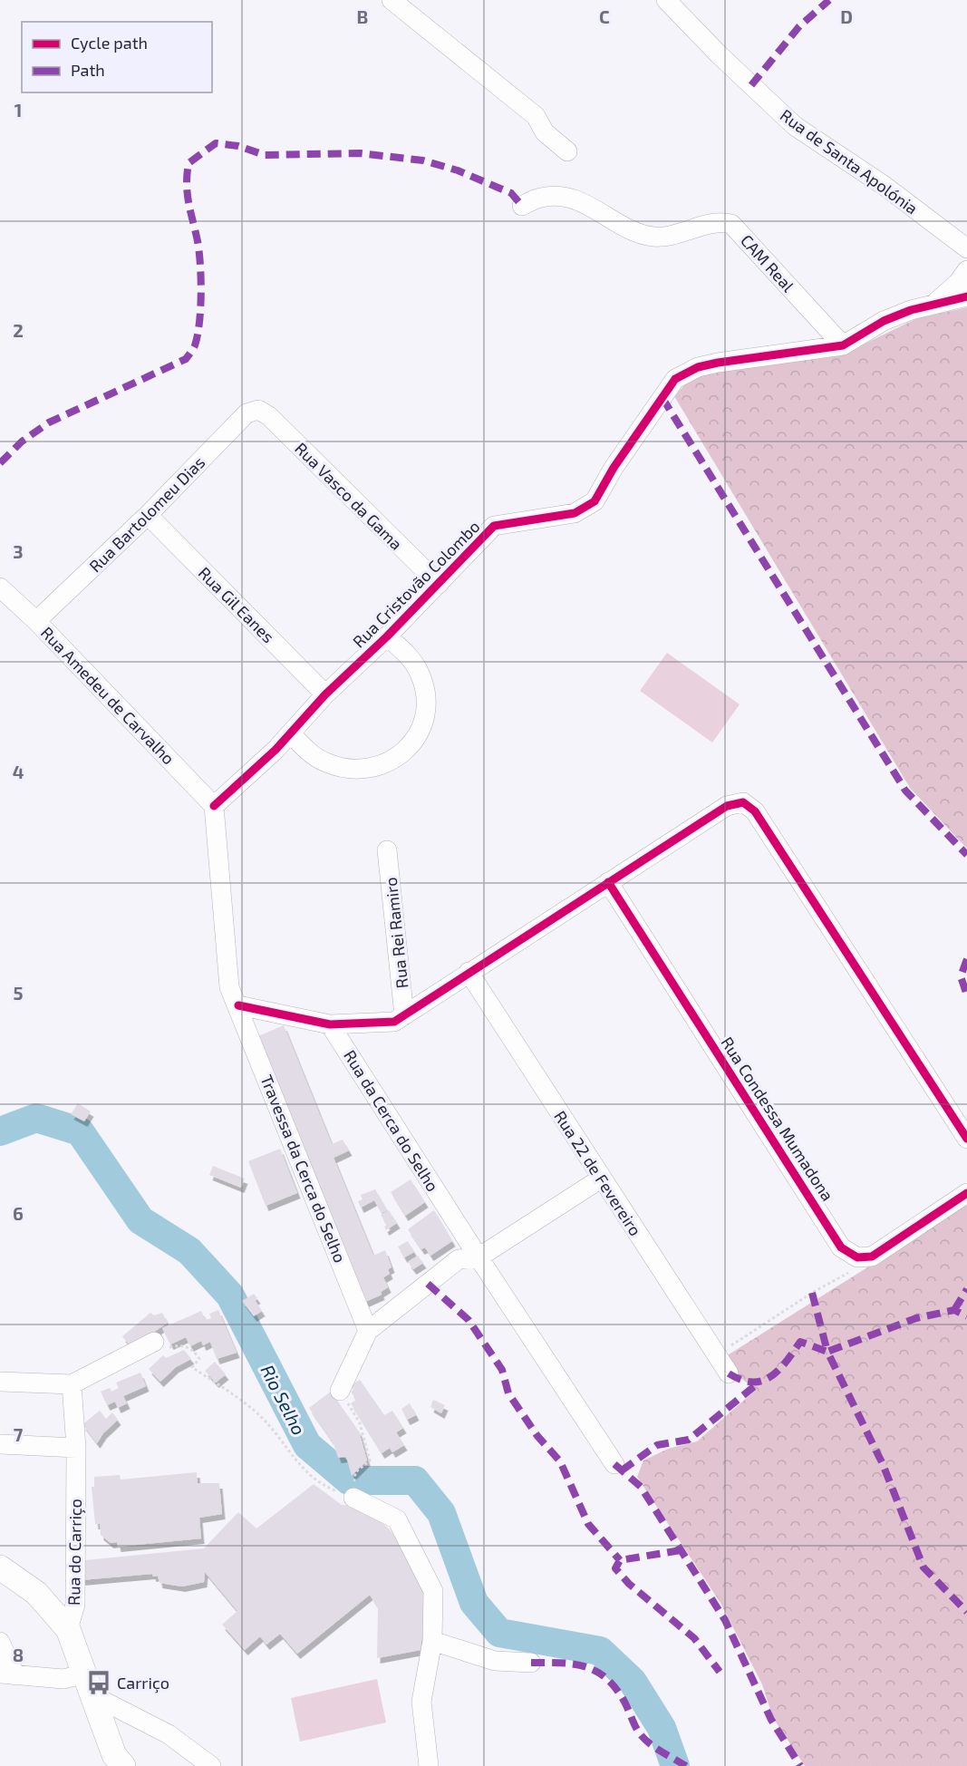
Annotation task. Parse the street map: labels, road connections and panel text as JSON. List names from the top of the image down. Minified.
{"streets":{"street":["Rua de Santa Apolónia","CAM Real","Rua Vasco da Gama","Rua Bartolomeu Dias","Rua Cristovão Colombo","Rua Gil Eanes","Rua Amedeu de Carvalho","Rua Rei Ramiro","Rua Condessa Mumadona","Rua da Cerca do Selho","Travessa da Cerca do Selho","Rua 22 de Fevereiro","Rua do Carriço"]},"crossings":[["CAM Real","Rua Cristovão Colombo"],["Rua Vasco da Gama","Rua Bartolomeu Dias"],["Rua Vasco da Gama","Rua Cristovão Colombo"],["Rua Bartolomeu Dias","Rua Gil Eanes"],["Rua Bartolomeu Dias","Rua Amedeu de Carvalho"],["Rua Cristovão Colombo","Rua Gil Eanes"],["Rua Cristovão Colombo","Rua Amedeu de Carvalho"]],"water":["Rio Selho"],"places":{"bus stop":["Carriço"]},"legend":["Cycle path","Path"],"grid":{"columns":["B","C","D"],"rows":["1","2","3","4","5","6","7","8"]}}
